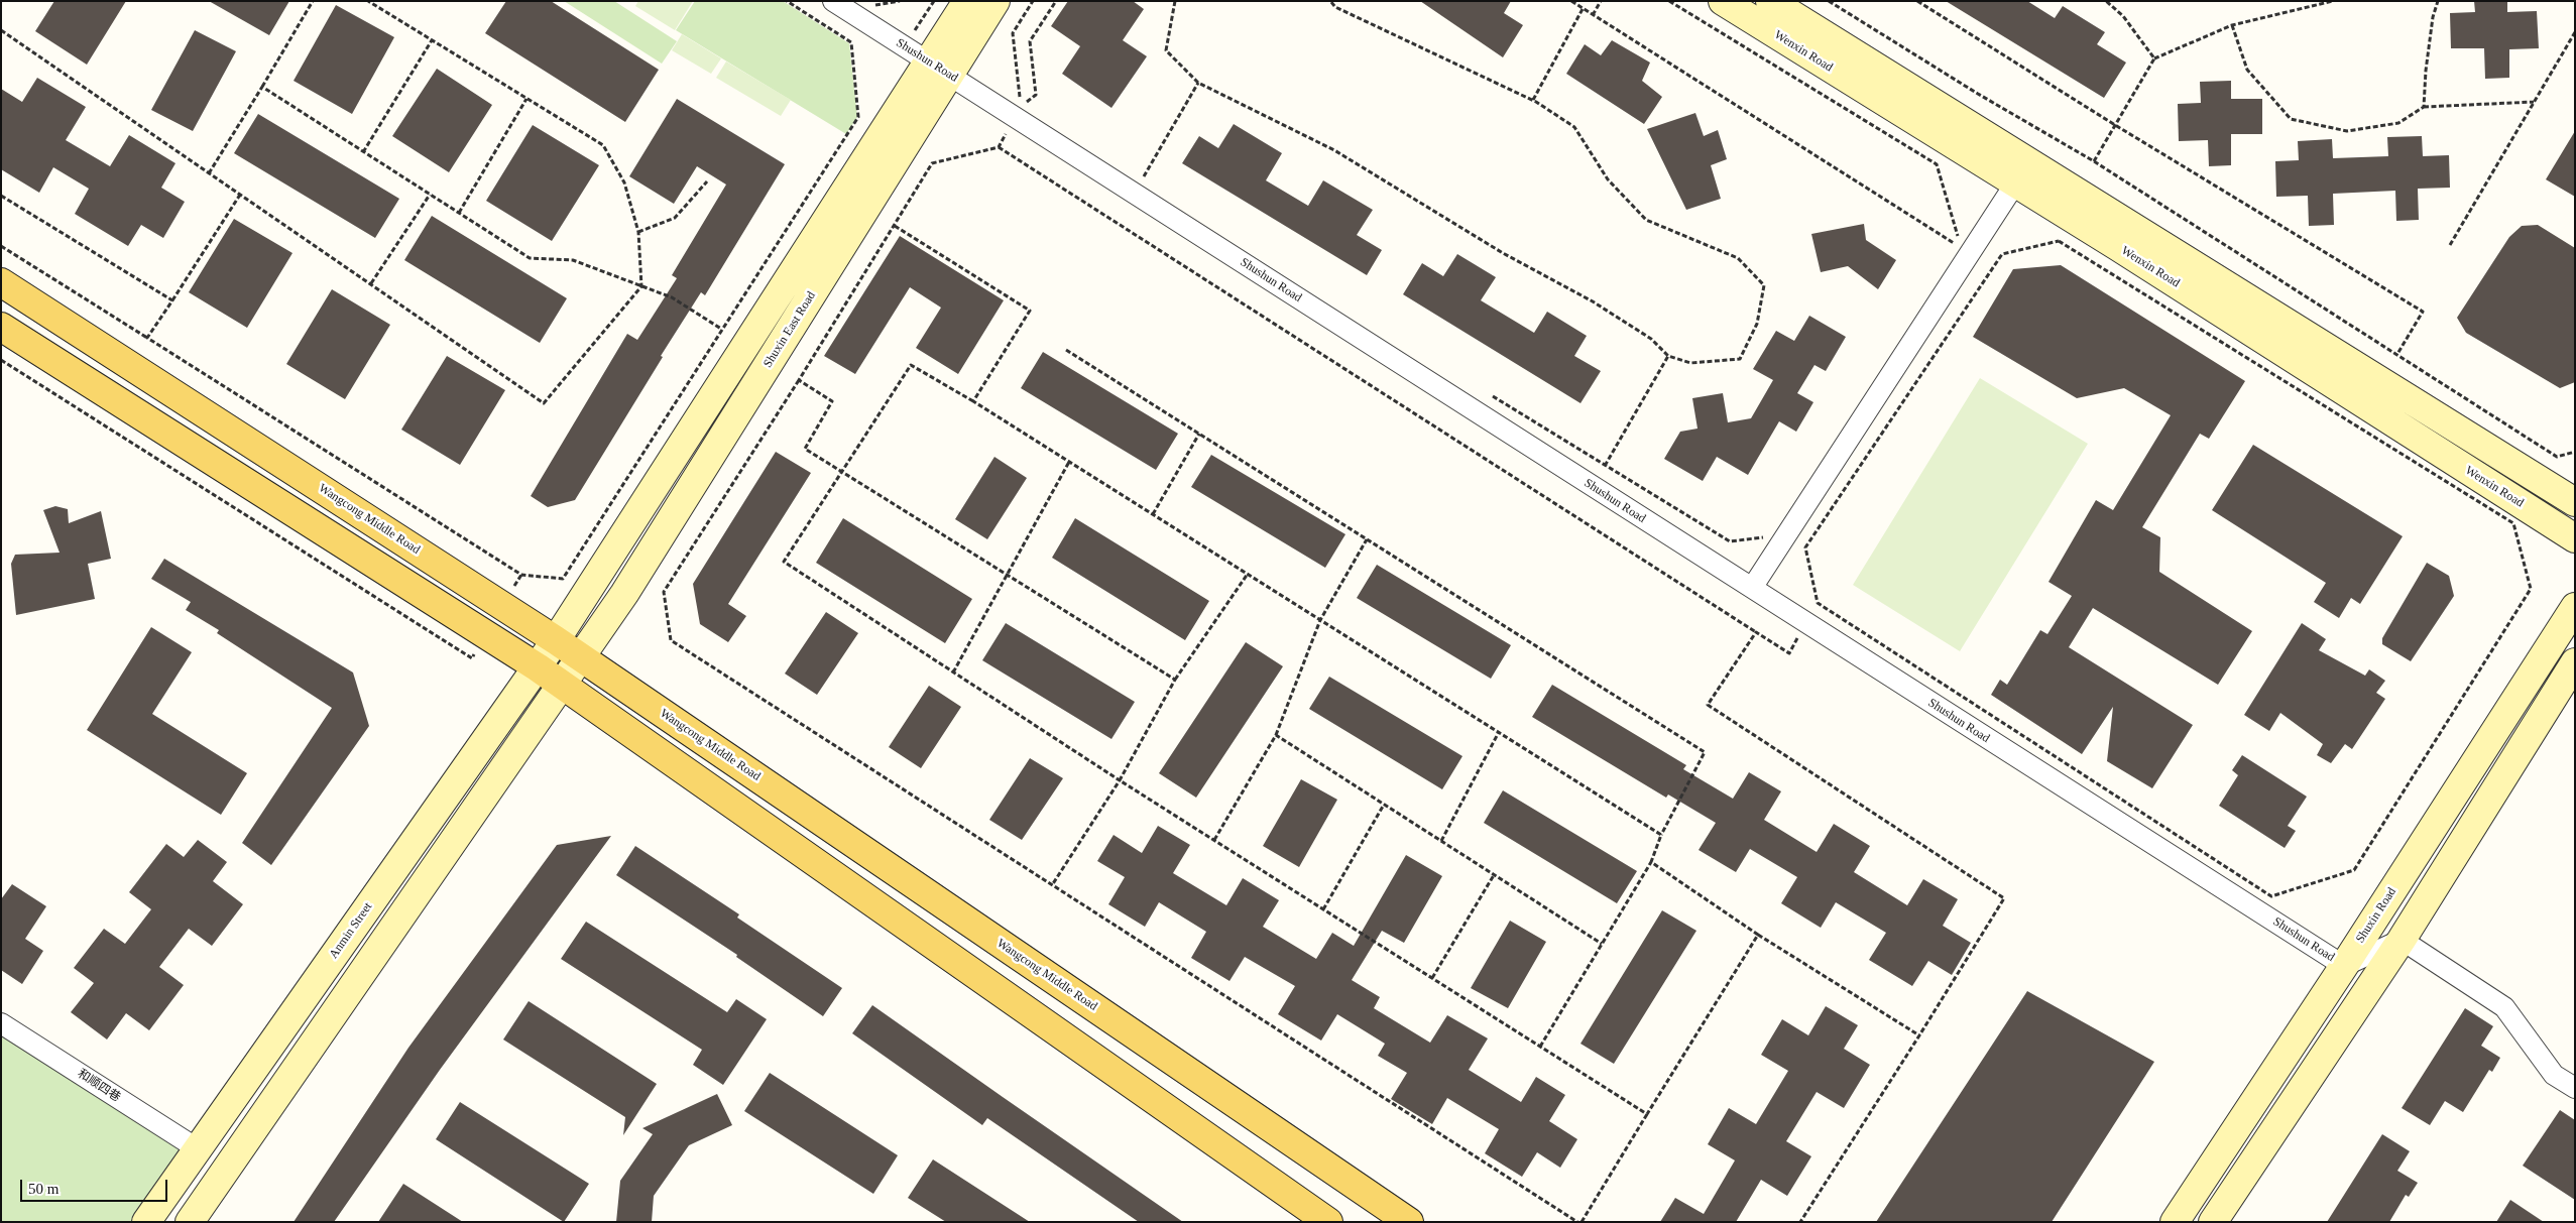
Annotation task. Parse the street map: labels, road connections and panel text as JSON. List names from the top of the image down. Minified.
{"streets":{"main road":["Wenxin Road","Shuxin East Road","Wangcong Middle Road","Shuxin Road","Anmin Street"],"street":["Shushun Road","和顺四巷"]},"crossings":[["Shushun Road","Shuxin East Road"],["Shushun Road","Shuxin Road"],["Shuxin East Road","Wangcong Middle Road"],["Shuxin East Road","Anmin Street"],["Wangcong Middle Road","Anmin Street"],["Anmin Street","和顺四巷"]],"scale_bar":"50 m"}
